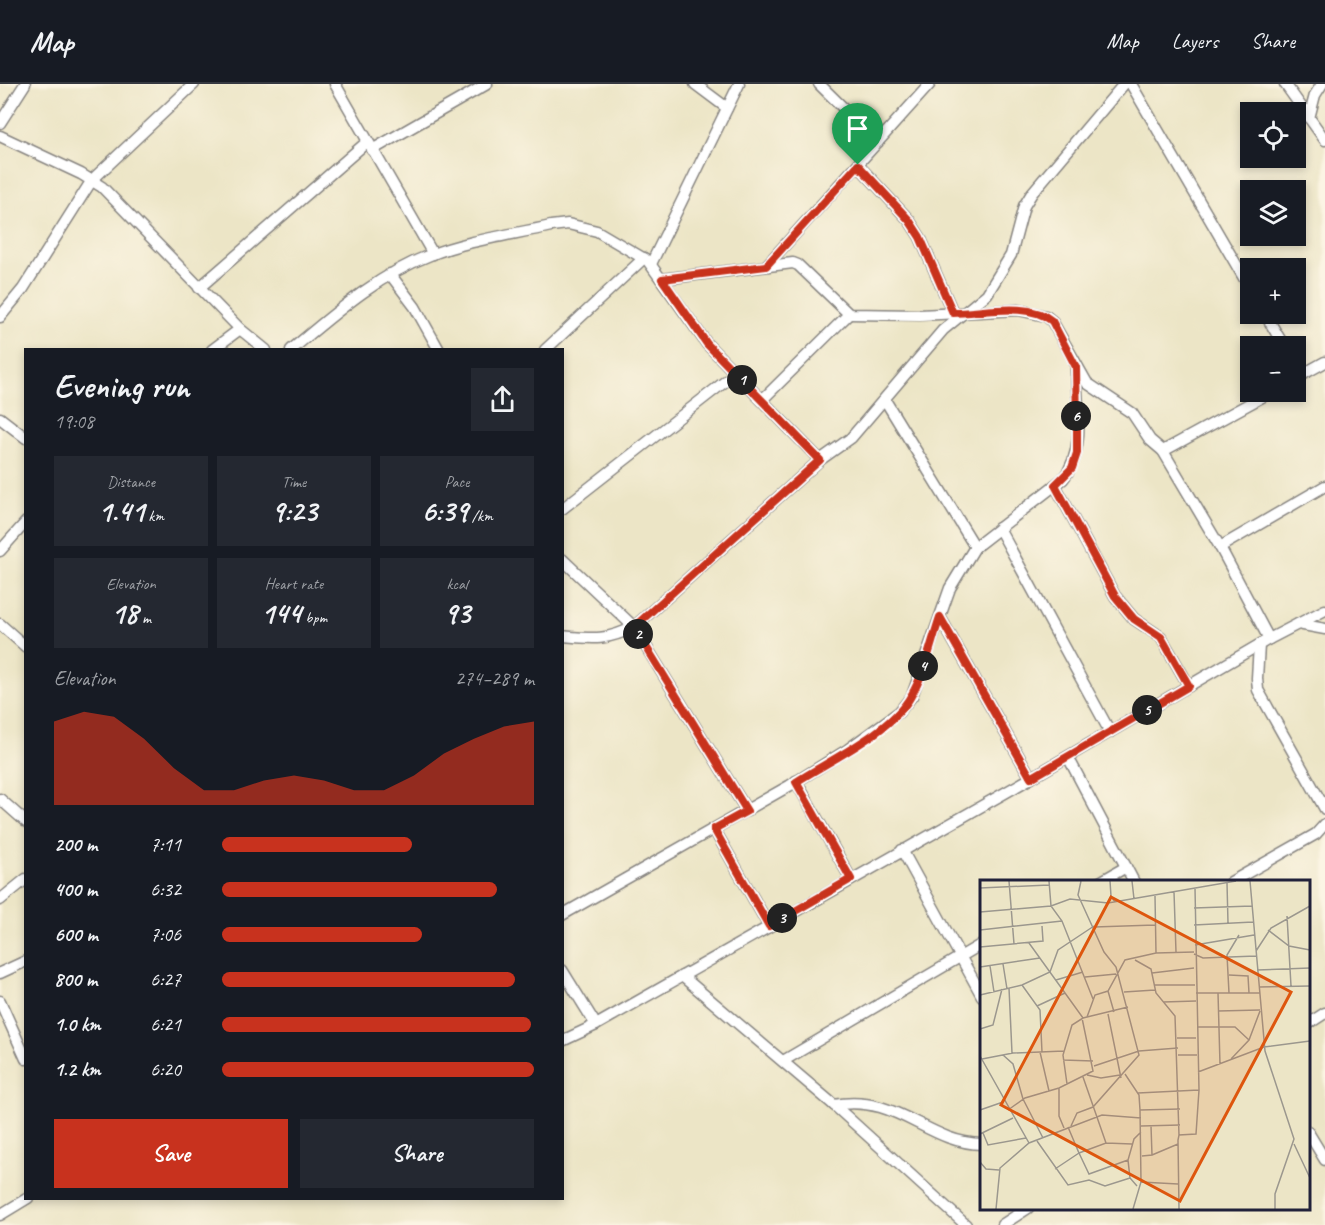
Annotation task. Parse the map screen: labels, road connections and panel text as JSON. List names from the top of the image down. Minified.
{"page":{"header":"Map","nav":["Map","Layers","Share"],"map_buttons":["+","−"],"heading":["Evening run","19:08"],"pins":["1","6","2","4","5","3"],"stats":[["Distance","1.41 km"],["Time","9:23"],["Pace","6:39 /km"],["Elevation","18 m"],["Heart rate","144 bpm"],["kcal","93"]],"chart":["Elevation","274–289 m"],"list":[{"name":"200 m","note":"7:11"},{"name":"400 m","note":"6:32"},{"name":"600 m","note":"7:06"},{"name":"800 m","note":"6:27"},{"name":"1.0 km","note":"6:21"},{"name":"1.2 km","note":"6:20"}],"buttons":["Save","Share"]}}
